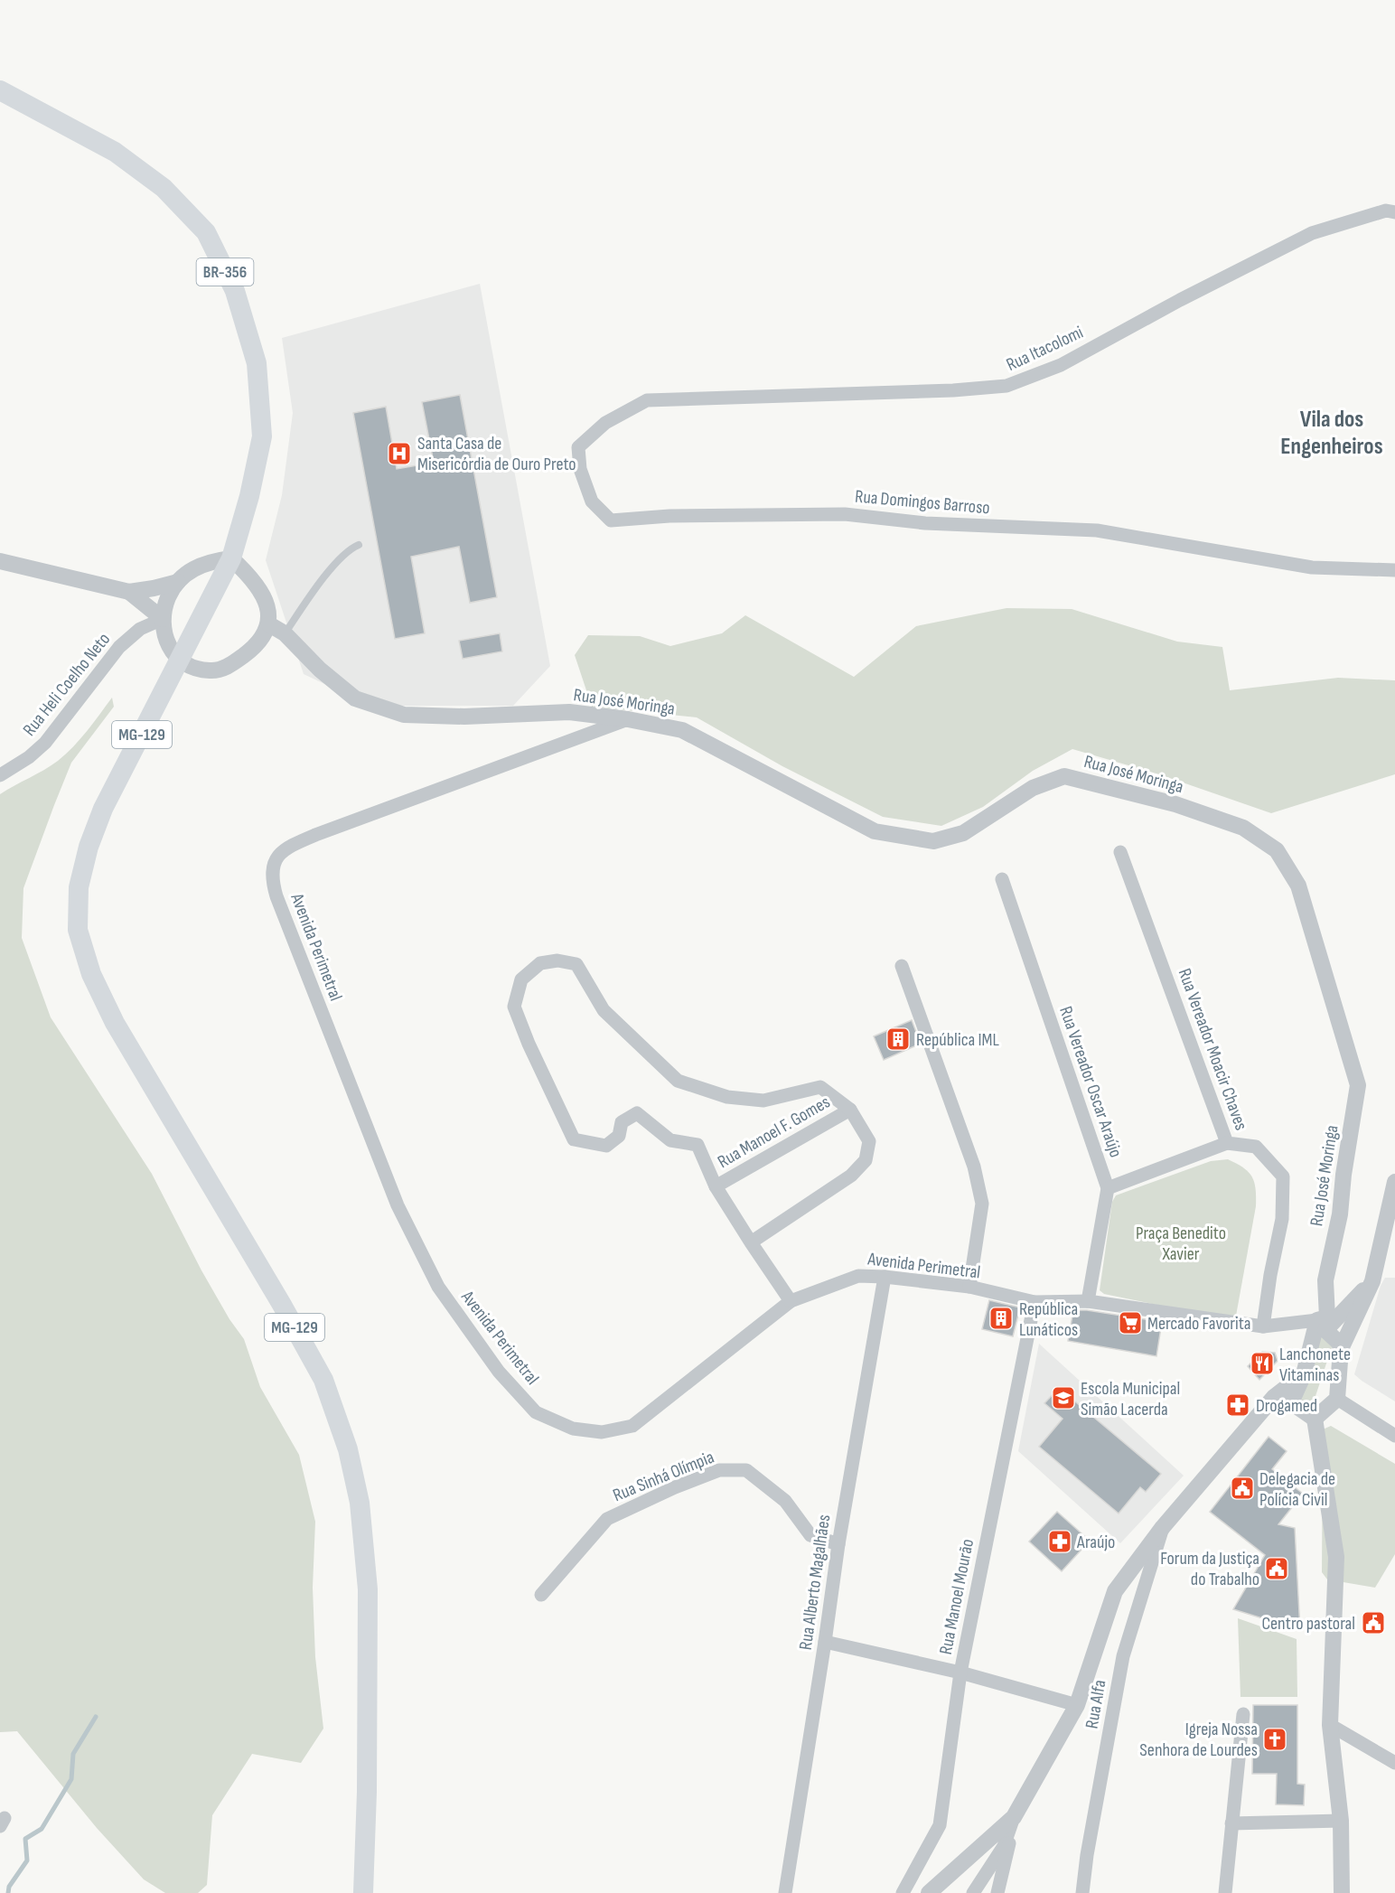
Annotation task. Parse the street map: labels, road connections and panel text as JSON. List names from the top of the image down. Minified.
{"streets":{"main road":["BR-356","MG-129"],"street":["Rua Itacolomi","Rua Domingos Barroso","Rua Heli Coelho Neto","Rua José Moringa","Avenida Perimetral","Rua Vereador Moacir Chaves","Rua Vereador Oscar Araújo","Rua Manoel F. Gomes","Rua Sinhá Olímpia","Rua Alberto Magalhães","Rua Manoel Mourão","Rua Alfa"]},"crossings":[["BR-356","MG-129"],["Rua Itacolomi","Rua Domingos Barroso"],["Rua José Moringa","Avenida Perimetral"],["Avenida Perimetral","Rua Vereador Moacir Chaves"],["Avenida Perimetral","Rua Vereador Oscar Araújo"],["Avenida Perimetral","Rua Alberto Magalhães"],["Avenida Perimetral","Rua Manoel Mourão"],["Rua Sinhá Olímpia","Rua Alberto Magalhães"]],"districts":["Vila dos Engenheiros"],"parks":["Praça Benedito Xavier"],"places":{"hospital":["Santa Casa de Misericórdia de Ouro Preto"],"building":["República IML","República Lunáticos"],"supermarket":["Mercado Favorita"],"restaurant":["Lanchonete Vitaminas"],"school or university":["Escola Municipal Simão Lacerda"],"pharmacy":["Drogamed","Araújo"],"public building":["Delegacia de Polícia Civil","Forum da Justiça do Trabalho","Centro pastoral"],"church":["Igreja Nossa Senhora de Lourdes"]}}
